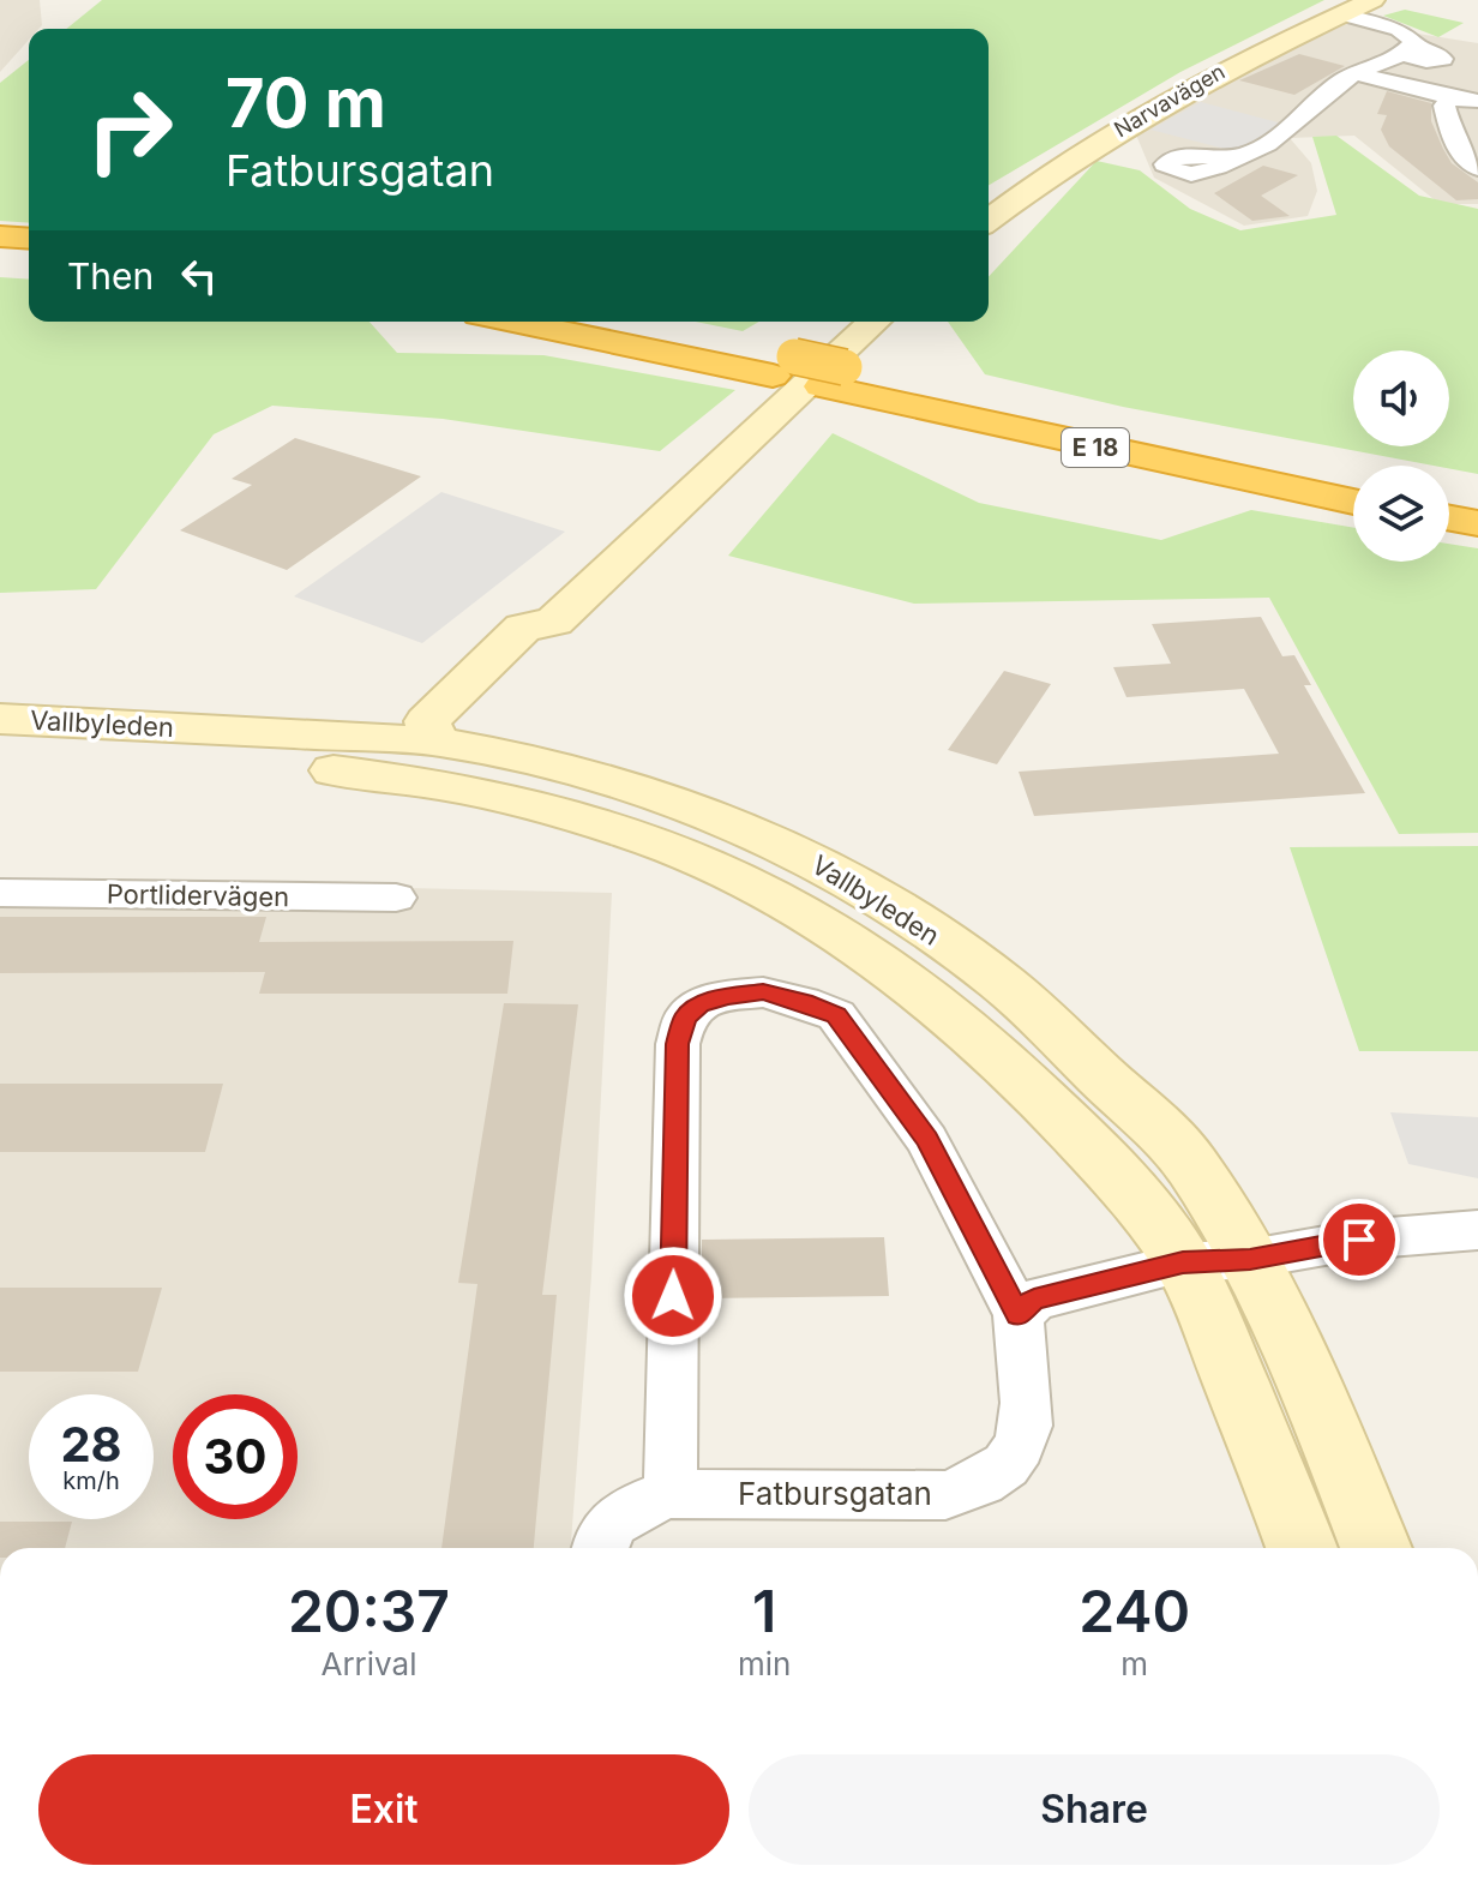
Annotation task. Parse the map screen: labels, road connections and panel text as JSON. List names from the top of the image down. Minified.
{"streets":{"highway":["E 18"],"main road":["Narvavägen","Vallbyleden"],"street":["Portlidervägen","Fatbursgatan"]},"page":{"turn":["70 m","Fatbursgatan"],"then":"Then","speed":"28 km/h","limit":"30","eta":["20:37","Arrival","1","min","240","m"],"buttons":["Exit","Share"]}}
